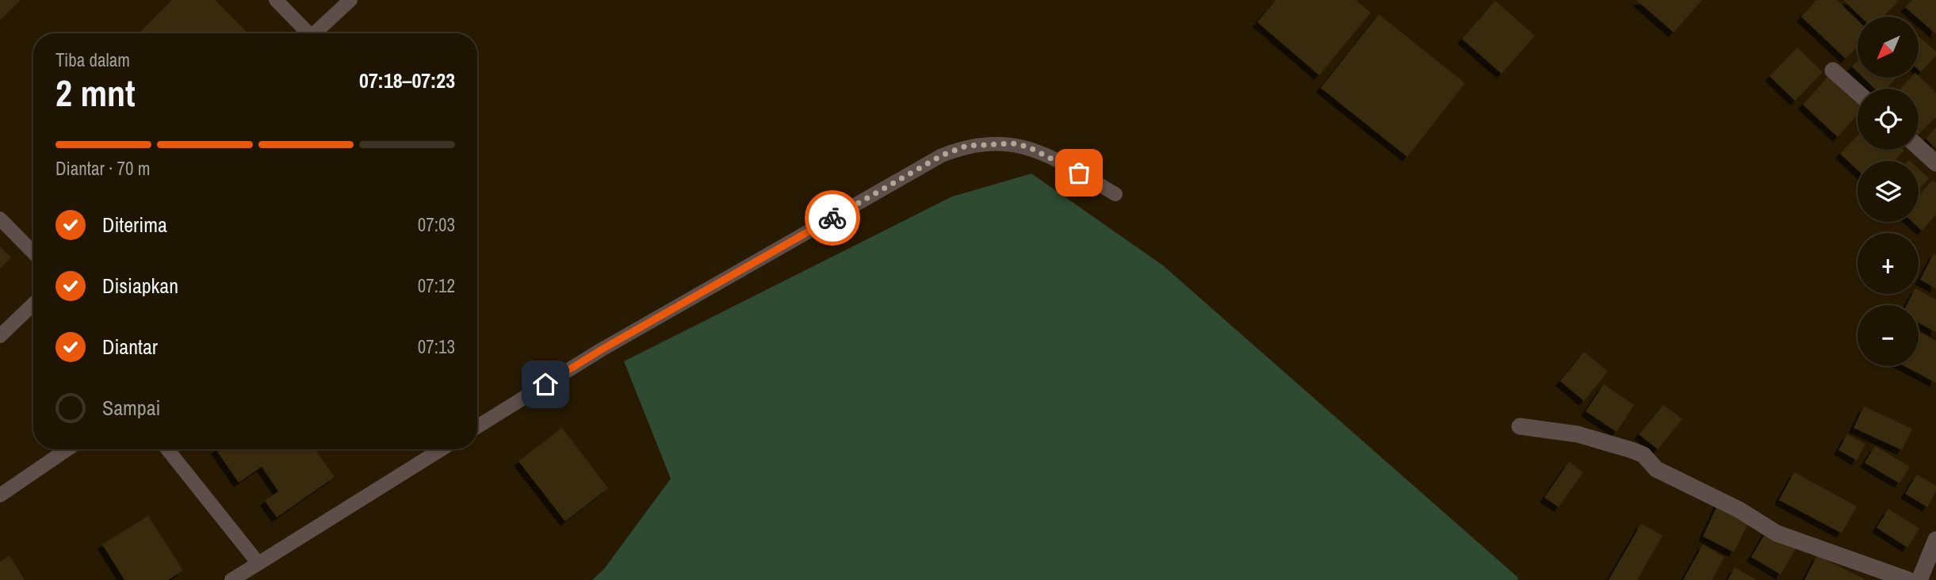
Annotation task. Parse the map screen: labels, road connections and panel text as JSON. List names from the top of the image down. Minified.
{"north":"bottom left","page":{"map_buttons":["+","−"],"heading":["2 mnt","Tiba dalam","07:18–07:23"],"bar":"Diantar · 70 m","list":[["Diterima","07:03"],["Disiapkan","07:12"],["Diantar","07:13"],"Sampai"]}}
